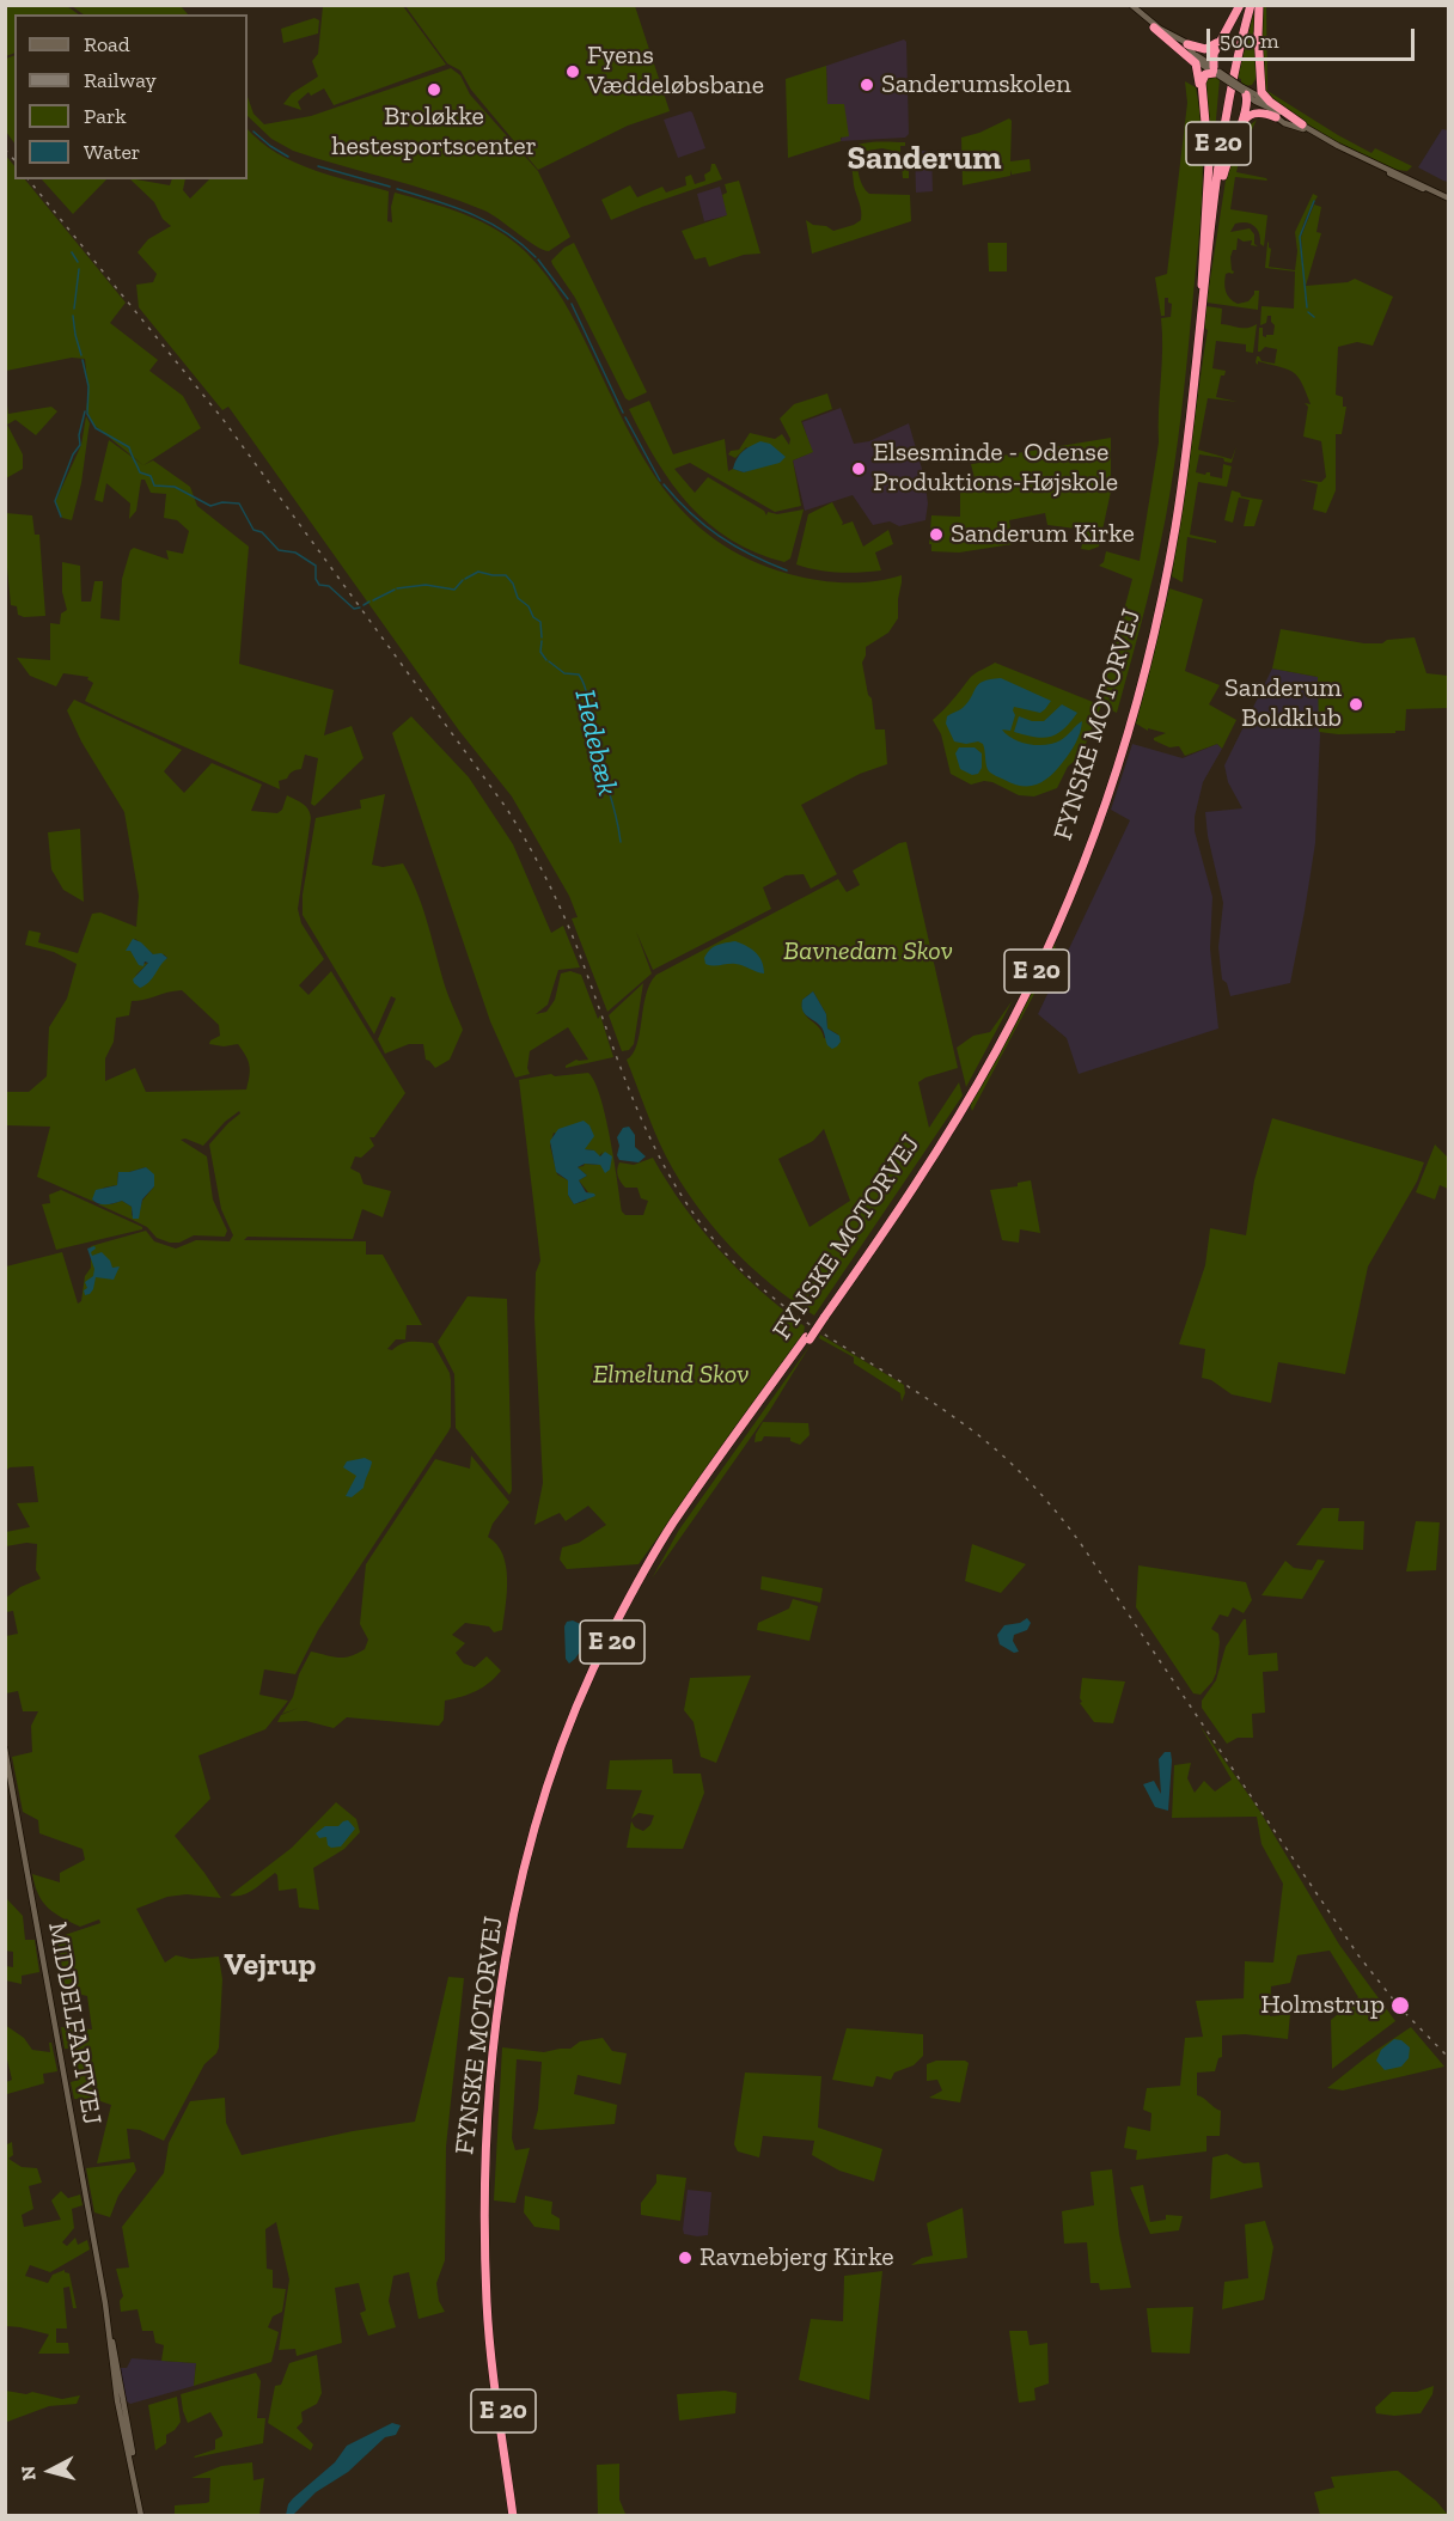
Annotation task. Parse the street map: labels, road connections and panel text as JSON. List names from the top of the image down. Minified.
{"streets":{"highway":["E 20","FYNSKE MOTORVEJ"],"main road":["MIDDELFARTVEJ"]},"districts":["Sanderum","Vejrup"],"water":["Hedebæk"],"parks":["Bavnedam Skov","Elmelund Skov"],"places":["Fyens Væddeløbsbane","Sanderumskolen","Broløkke hestesportscenter","Elsesminde - Odense Produktions-Højskole","Sanderum Kirke","Sanderum Boldklub","Holmstrup","Ravnebjerg Kirke"],"legend":["Road","Railway","Park","Water"],"scale_bar":"500 m","north":"left"}
